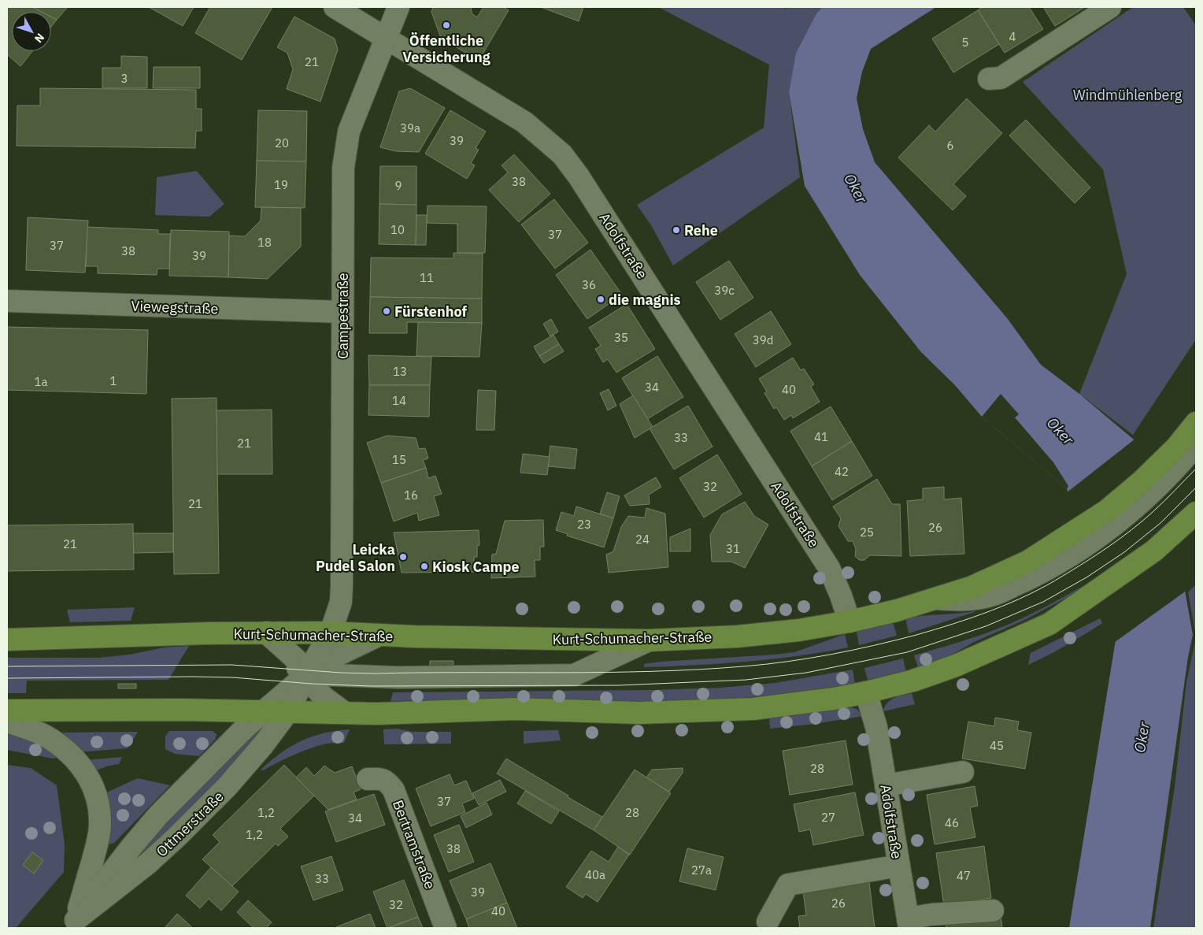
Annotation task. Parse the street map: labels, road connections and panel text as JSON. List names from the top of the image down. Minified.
{"streets":{"main road":["Kurt-Schumacher-Straße"],"street":["Adolfstraße","Viewegstraße","Campestraße","Ottmerstraße","Bertramstraße"]},"crossings":[["Adolfstraße","Campestraße"],["Adolfstraße","Kurt-Schumacher-Straße"],["Viewegstraße","Campestraße"],["Campestraße","Kurt-Schumacher-Straße"],["Campestraße","Ottmerstraße"]],"water":["Oker"],"parks":["Windmühlenberg"],"places":["Öffentliche Versicherung","Rehe","die magnis","Fürstenhof","Leicka Pudel Salon","Kiosk Campe"],"house_numbers":["4","5","21","3","39a","39","20","6","38","19","9","10","37","18","37","38","39","11","36","39c","35","39d","13","1","1a","34","40","14","41","33","21","15","42","32","16","21","23","26","25","24","21","31","45","28","37","1,2","28","27","34","46","1,2","38","27a","40a","47","33","39","26","32","40"],"north":"bottom right"}
